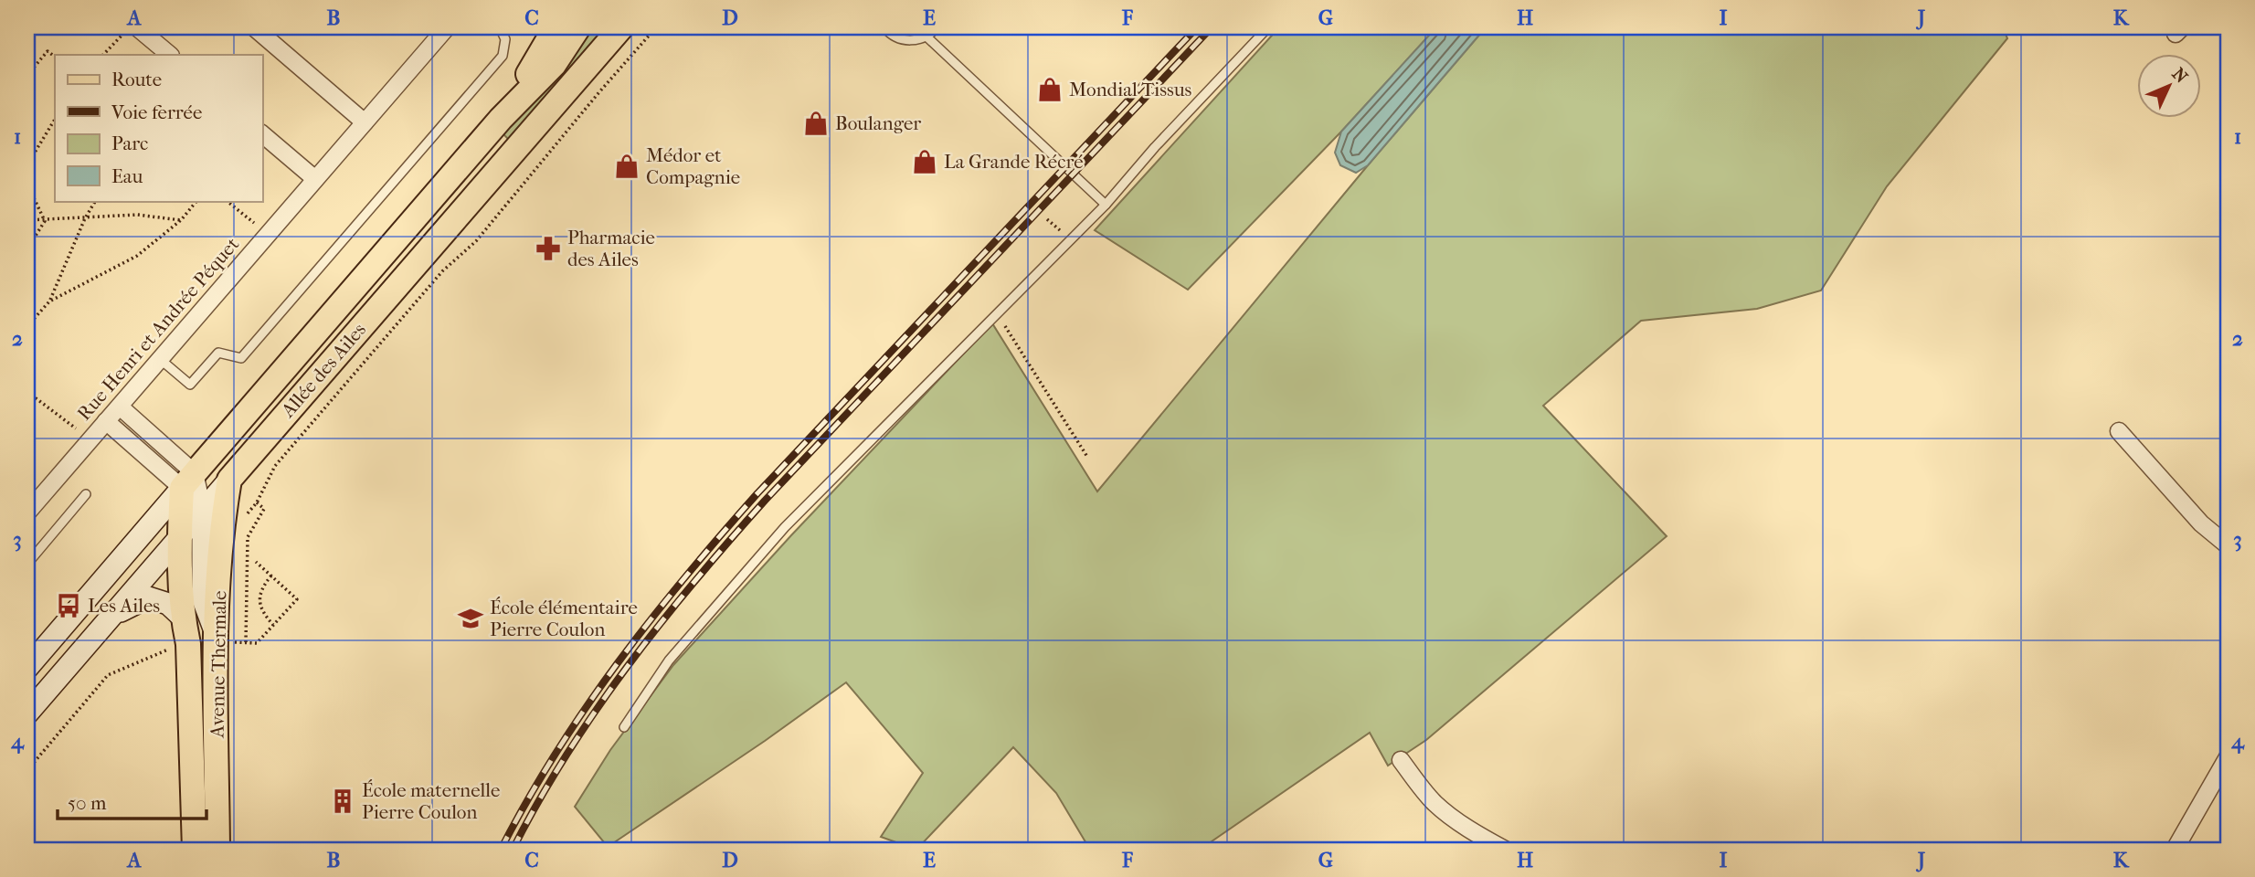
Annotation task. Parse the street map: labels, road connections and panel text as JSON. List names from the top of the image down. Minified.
{"streets":{"main road":["Allée des Ailes","Avenue Thermale"],"street":["Rue Henri et Andrée Péquet"]},"crossings":[["Allée des Ailes","Avenue Thermale"]],"places":{"shop":["Mondial Tissus","Boulanger","La Grande Récré","Médor et Compagnie"],"pharmacy":["Pharmacie des Ailes"],"bus stop":["Les Ailes"],"school or university":["École élémentaire Pierre Coulon"],"building":["École maternelle Pierre Coulon"]},"legend":["Route","Voie ferrée","Parc","Eau"],"scale_bar":"50 m","north":"top right","grid":{"columns":["A","B","C","D","E","F","G","H","I","J","K"],"rows":["1","2","3","4"]}}
